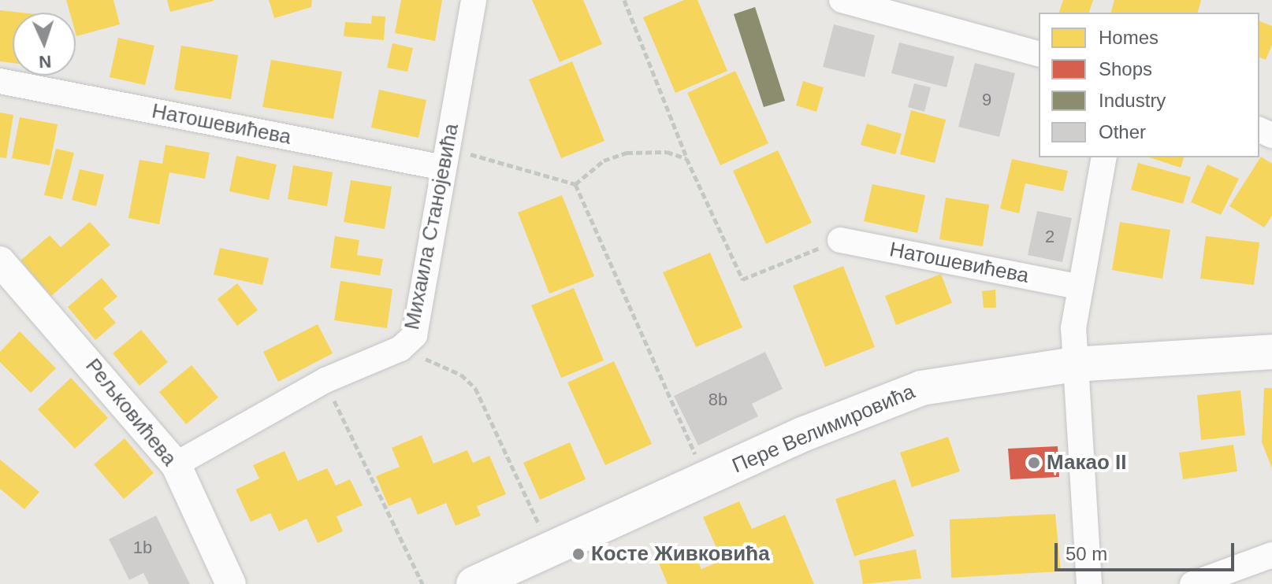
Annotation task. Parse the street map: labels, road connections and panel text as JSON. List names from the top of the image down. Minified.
{"streets":{"main road":["Пере Велимировића"],"street":["Натошевићева","Михаила Станојевића","Рељковићева"]},"crossings":[["Натошевићева","Михаила Станојевића"],["Михаила Станојевића","Рељковићева"]],"places":["Макао II","Косте Живковића"],"house_numbers":["9","2","8b","1b"],"legend":["Homes","Shops","Industry","Other"],"scale_bar":"50 m","north":"bottom"}
